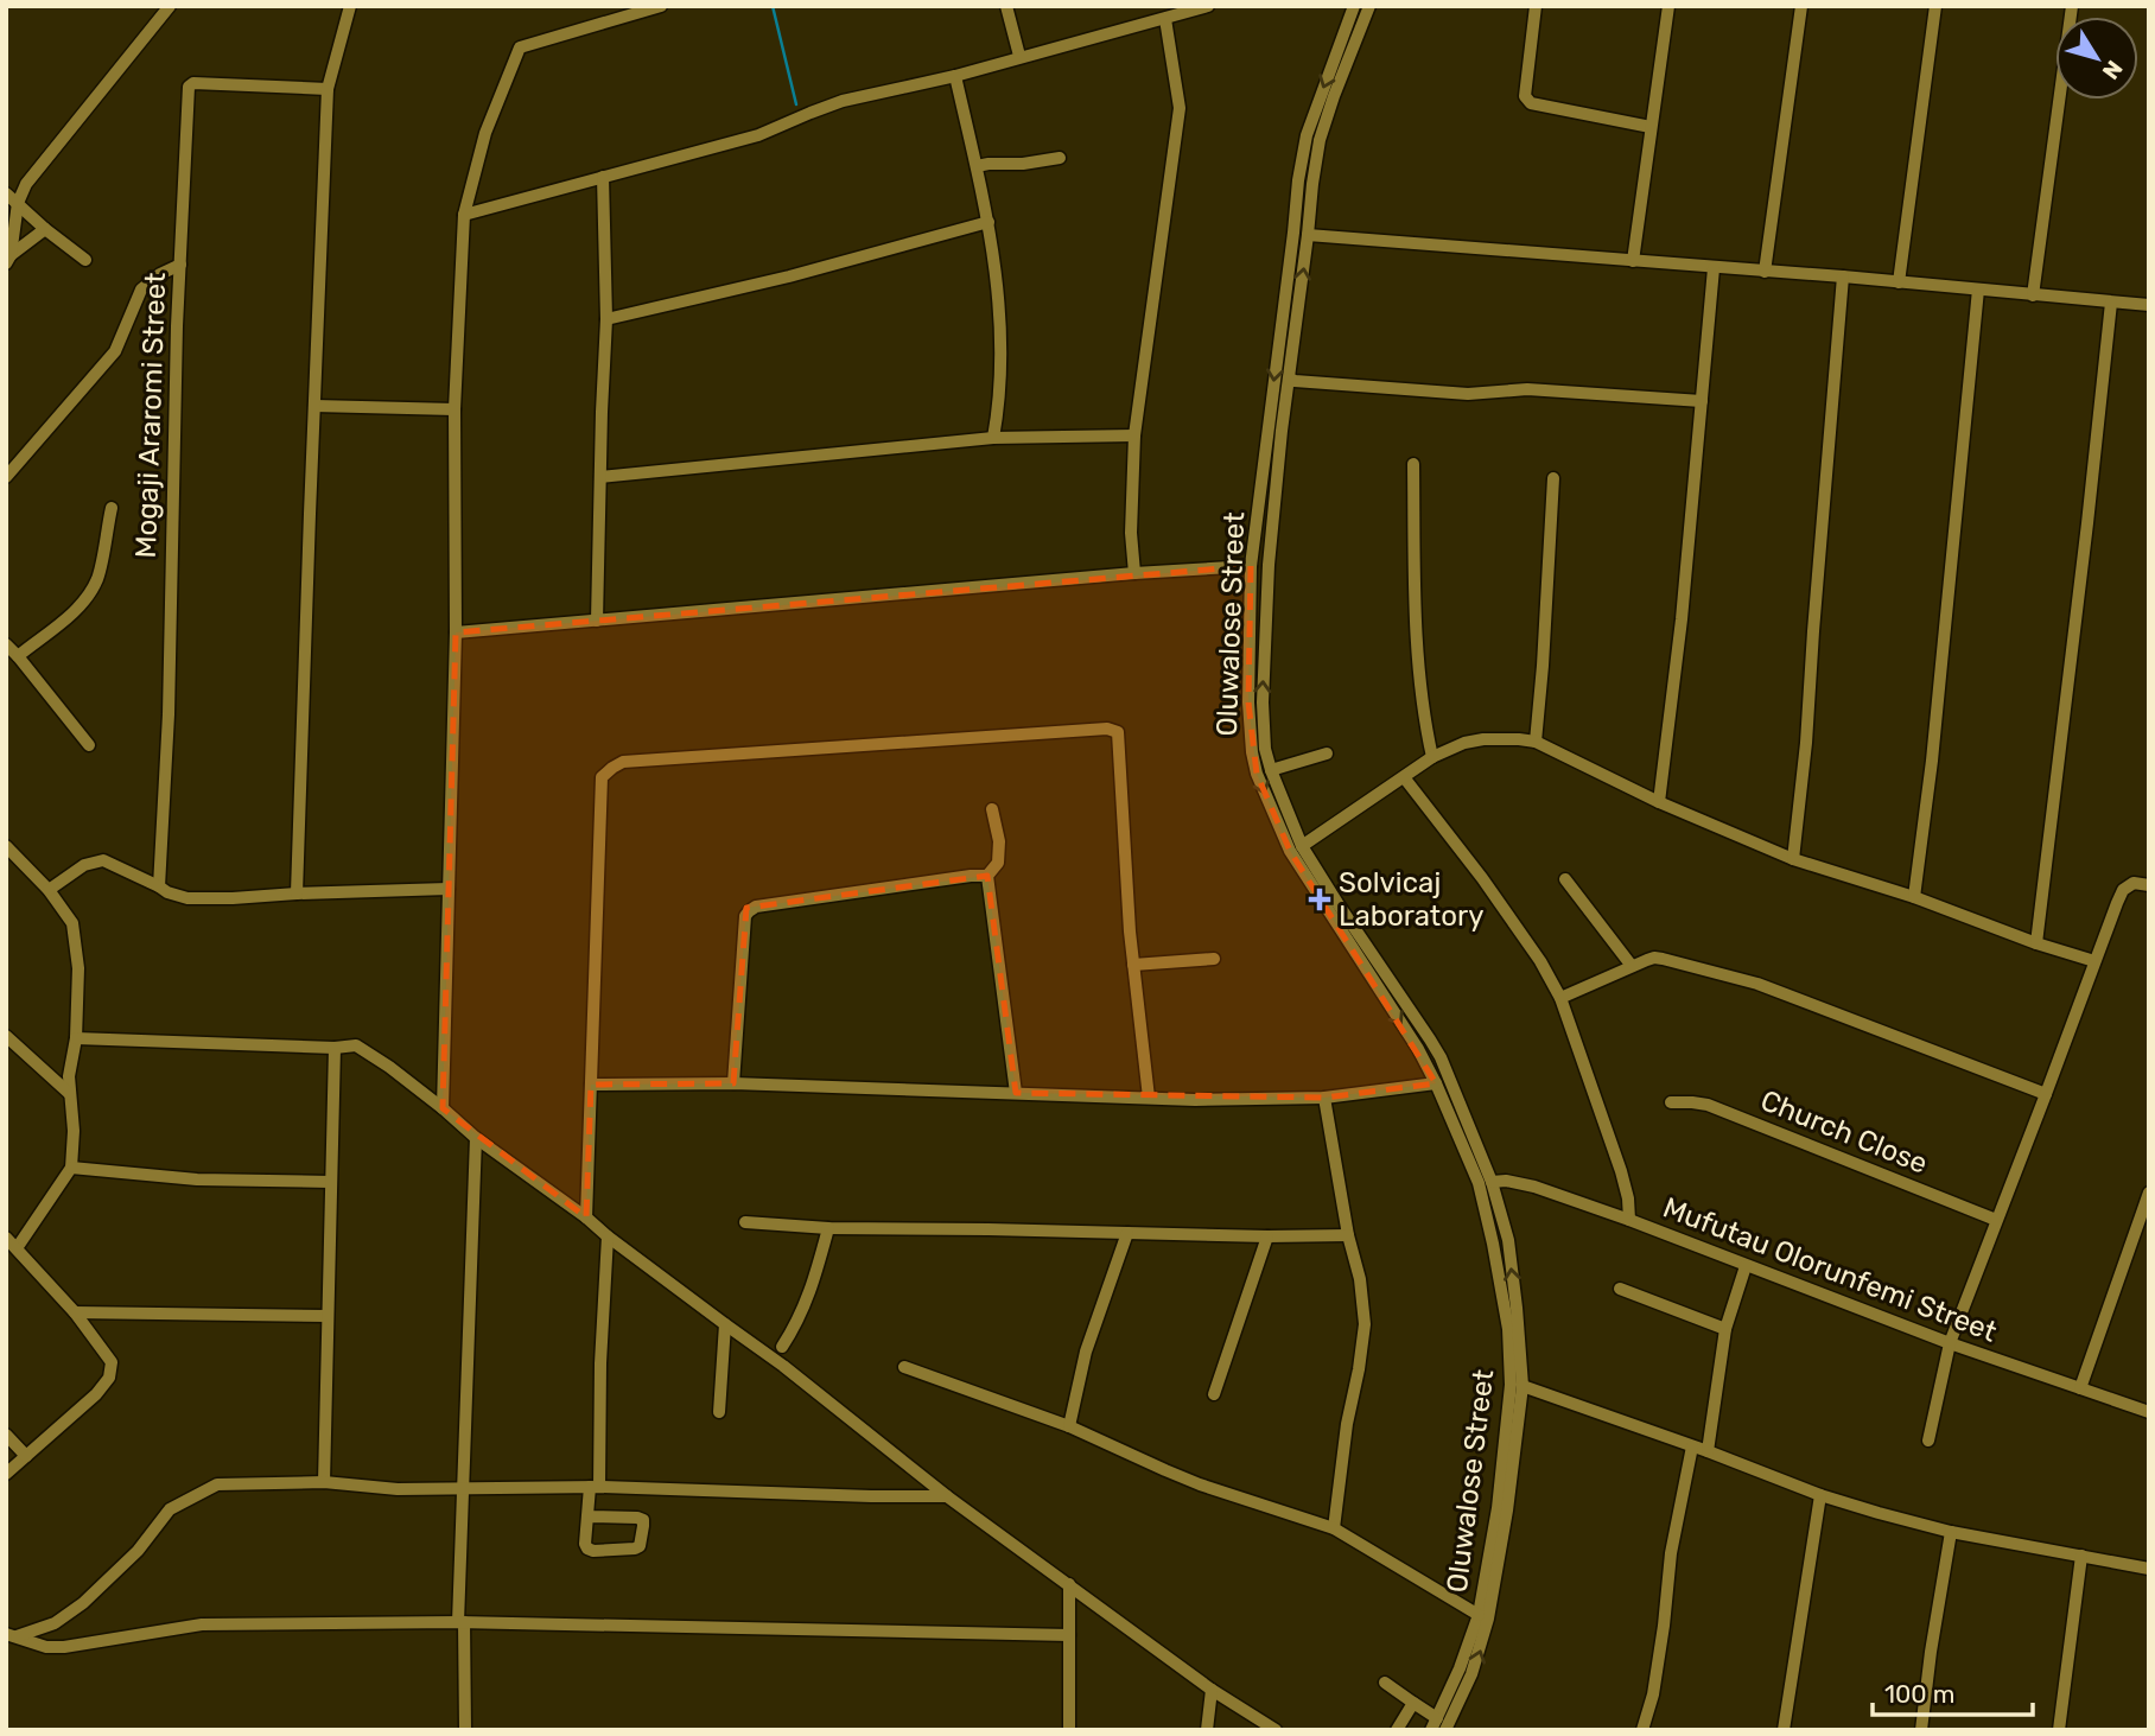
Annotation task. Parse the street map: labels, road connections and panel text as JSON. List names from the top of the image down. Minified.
{"streets":{"street":["Mogaji Araromi Street","Oluwalose Street","Church Close","Mufutau Olorunfemi Street"]},"crossings":[["Oluwalose Street","Mufutau Olorunfemi Street"]],"places":{"health":["Solvicaj Laboratory"]},"scale_bar":"100 m","north":"bottom right"}
